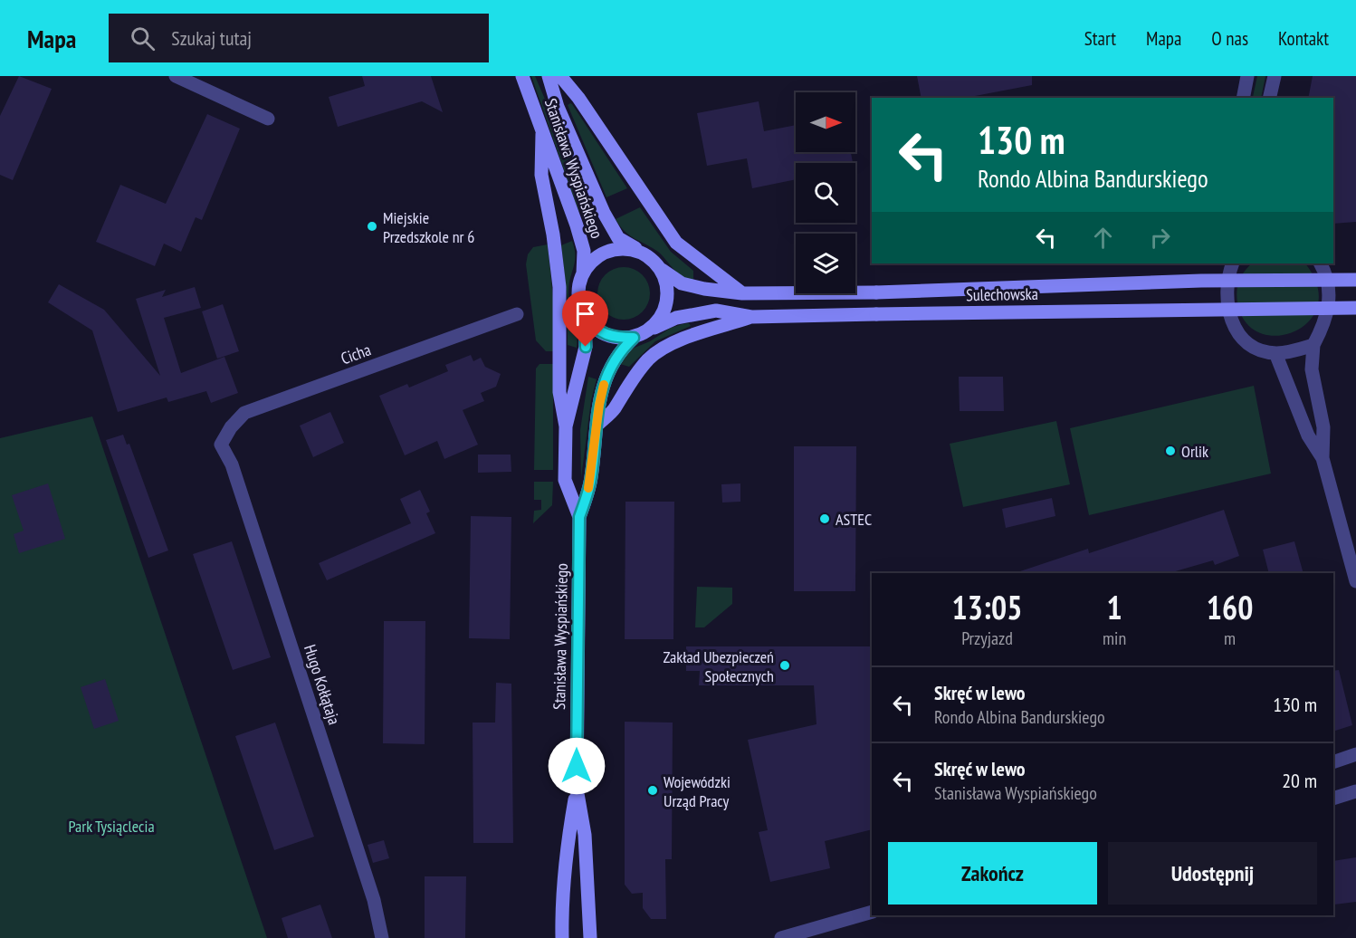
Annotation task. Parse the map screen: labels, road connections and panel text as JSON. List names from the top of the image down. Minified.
{"streets":{"street":["Stanisława Wyspiańskiego","Sulechowska","Cicha","Hugo Kołłątaja"]},"crossings":[["Stanisława Wyspiańskiego","Sulechowska"],["Cicha","Hugo Kołłątaja"]],"parks":["Park Tysiąclecia"],"places":["Miejskie Przedszkole nr 6","Orlik","ASTEC","Zakład Ubezpieczeń Społecznych","Wojewódzki Urząd Pracy"],"north":"right","page":{"header":"Mapa","search":"Szukaj tutaj","nav":["Start","Mapa","O nas","Kontakt"],"turn":["130 m","Rondo Albina Bandurskiego"],"eta":["13:05","Przyjazd","1","min","160","m"],"list":[{"name":"Skręć w lewo","note":"Rondo Albina Bandurskiego","value":"130 m"},{"name":"Skręć w lewo","note":"Stanisława Wyspiańskiego","value":"20 m"}],"buttons":["Zakończ","Udostępnij"]}}
